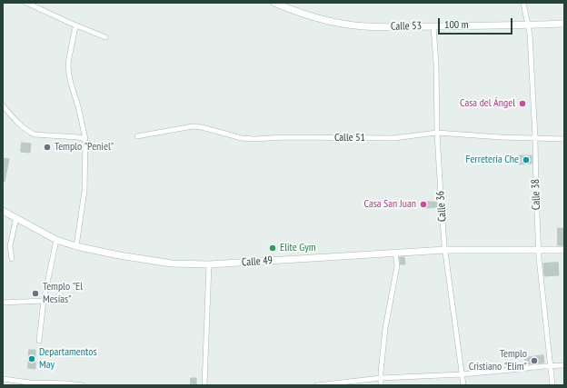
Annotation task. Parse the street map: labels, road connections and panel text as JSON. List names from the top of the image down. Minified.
{"streets":{"street":["Calle 53","Calle 51","Calle 38","Calle 36","Calle 49"]},"crossings":[["Calle 53","Calle 38"],["Calle 53","Calle 36"],["Calle 51","Calle 38"],["Calle 51","Calle 36"],["Calle 38","Calle 49"],["Calle 36","Calle 49"]],"places":["Casa del Ángel","Templo \"Peniel\"","Ferretería Che","Casa San Juan","Elite Gym","Templo \"El Mesías\"","Departamentos May","Templo Cristiano \"Elim\""],"scale_bar":"100 m"}
